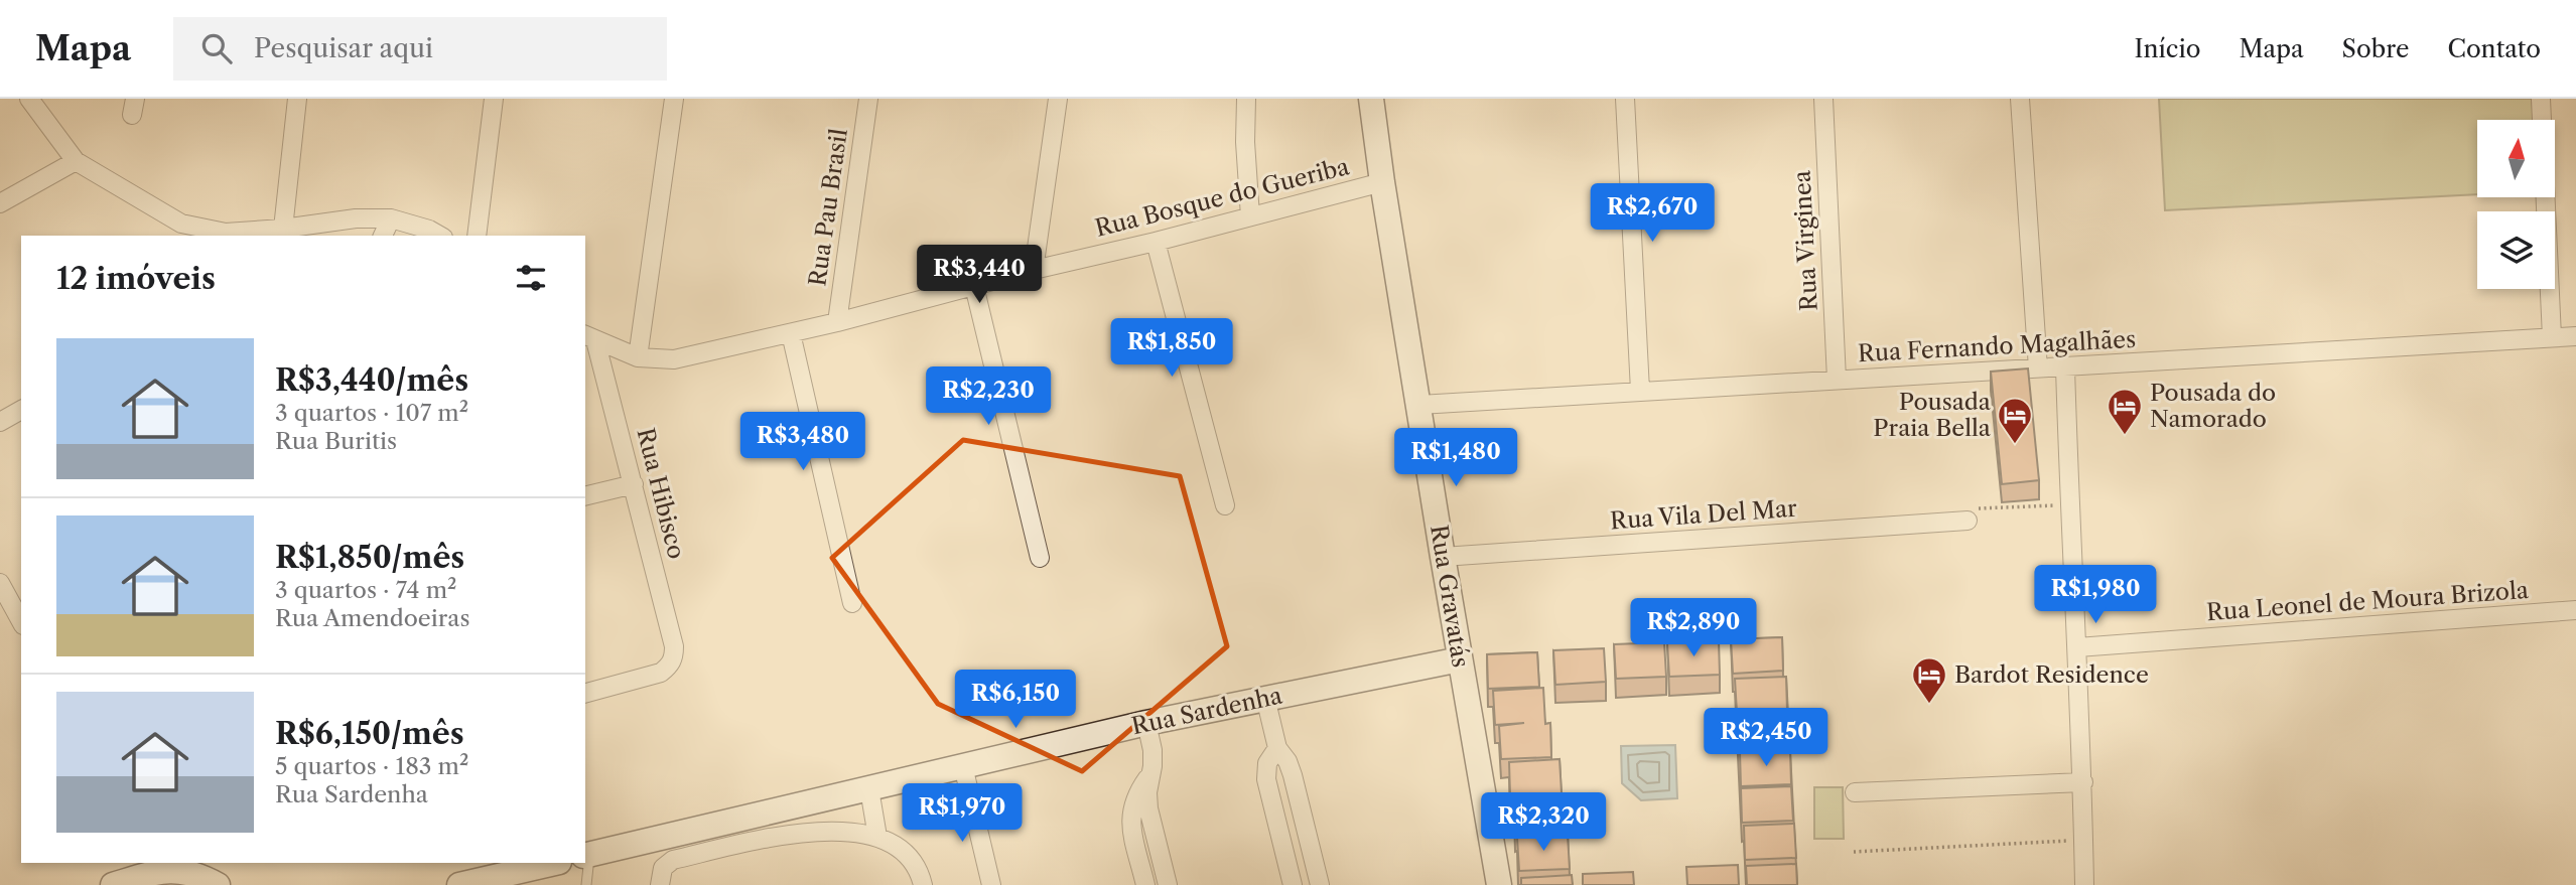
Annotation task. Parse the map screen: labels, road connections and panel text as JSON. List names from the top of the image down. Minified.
{"streets":{"street":["Rua Bosque do Gueriba","Rua Pau Brasil","Rua Virginea","Rua Fernando Magalhães","Rua Hibisco","Rua Vila Del Mar","Rua Gravatás","Rua Leonel de Moura Brizola","Rua Sardenha"]},"crossings":[["Rua Bosque do Gueriba","Rua Pau Brasil"],["Rua Bosque do Gueriba","Rua Hibisco"],["Rua Bosque do Gueriba","Rua Gravatás"],["Rua Virginea","Rua Fernando Magalhães"],["Rua Fernando Magalhães","Rua Gravatás"],["Rua Vila Del Mar","Rua Gravatás"],["Rua Gravatás","Rua Sardenha"]],"places":{"hotel":["Pousada do Namorado","Pousada Praia Bella","Bardot Residence"]},"north":"top","page":{"header":"Mapa","search":"Pesquisar aqui","nav":["Início","Mapa","Sobre","Contato"],"price":["R$2,670","R$3,440","R$1,850","R$2,230","R$3,480","R$1,480","R$1,980","R$2,890","R$6,150","R$2,450","R$1,970","R$2,320"],"heading":"12 imóveis","list":[{"name":"R$3,440/mês","note":"3 quartos · 107 m² · Rua Buritis"},{"name":"R$1,850/mês","note":"3 quartos · 74 m² · Rua Amendoeiras"},{"name":"R$6,150/mês","note":"5 quartos · 183 m² · Rua Sardenha"}]}}
